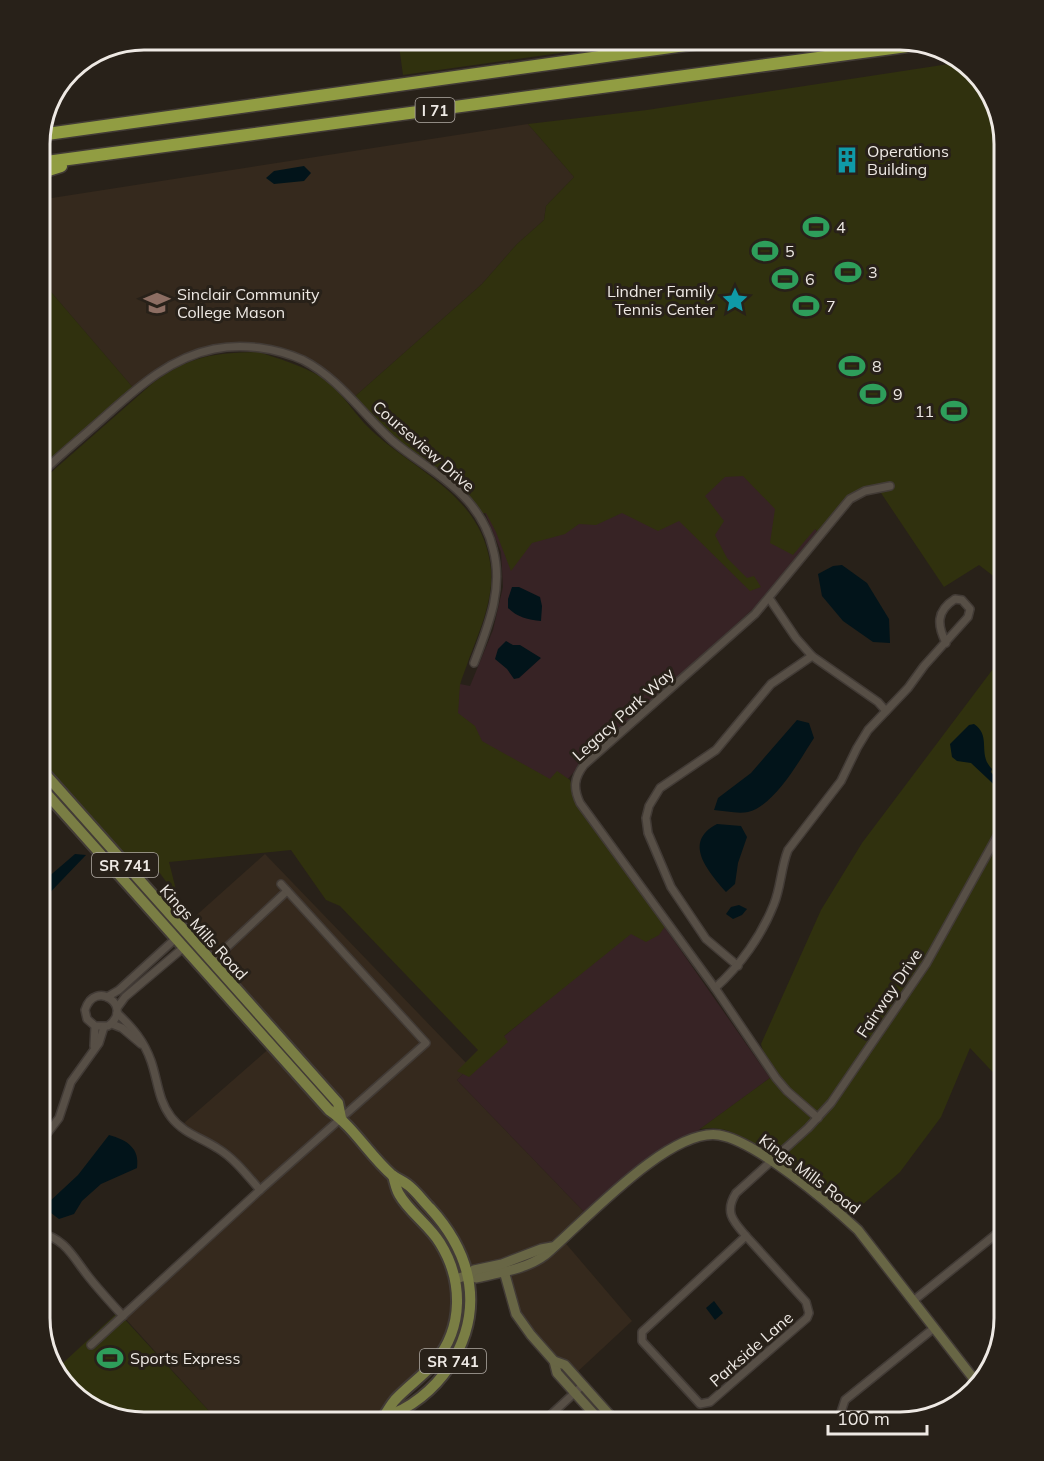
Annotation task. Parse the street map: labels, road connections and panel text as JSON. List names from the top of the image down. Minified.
{"streets":{"highway":["I 71"],"main road":["SR 741","Kings Mills Road"],"street":["Courseview Drive","Legacy Park Way","Fairway Drive","Parkside Lane"]},"crossings":[["Legacy Park Way","Fairway Drive"],["SR 741","Kings Mills Road"],["Kings Mills Road","Fairway Drive"],["Kings Mills Road","Parkside Lane"],["Fairway Drive","Parkside Lane"]],"places":{"building":["Operations Building"],"sports":["4","5","3","6","7","8","9","11","Sports Express"],"place":["Lindner Family Tennis Center"],"school or university":["Sinclair Community College Mason"]},"scale_bar":"100 m"}
